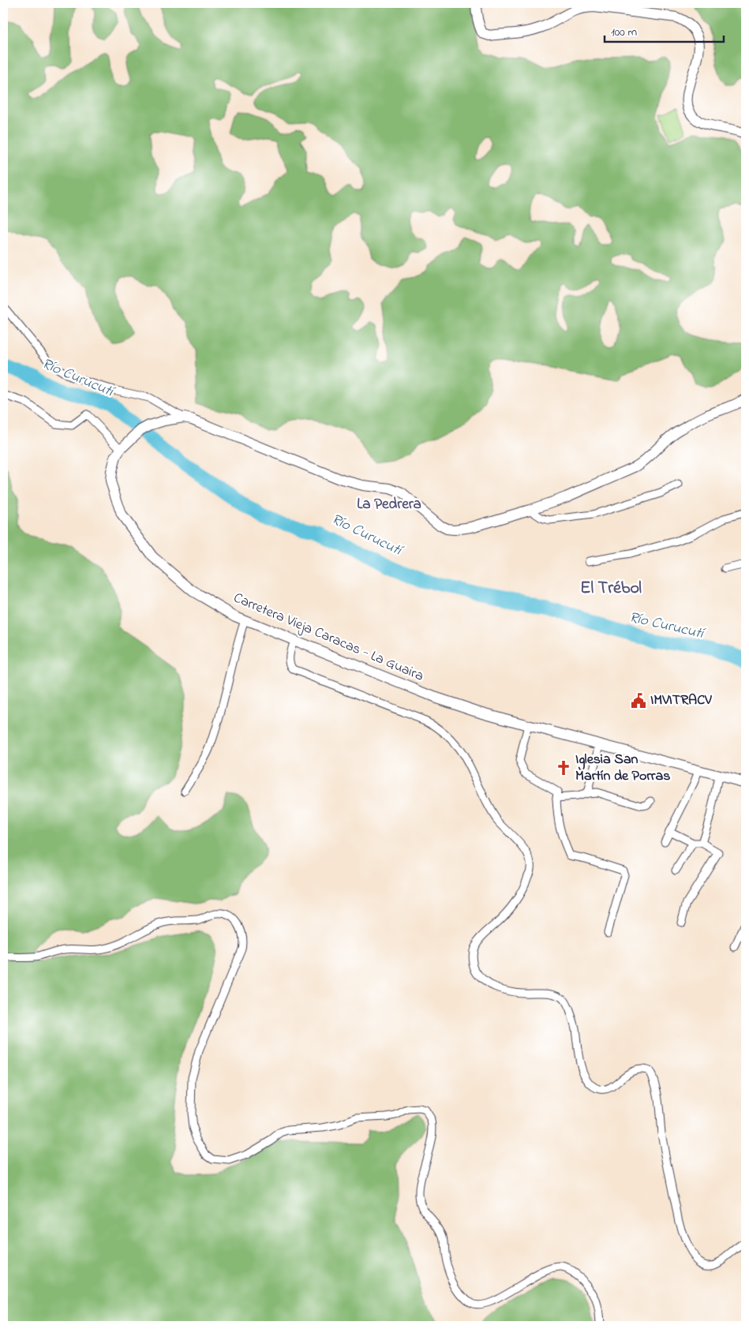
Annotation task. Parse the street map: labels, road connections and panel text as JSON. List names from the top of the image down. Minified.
{"streets":{"main road":["Carretera Vieja Caracas - La Guaira"]},"districts":["La Pedrera","El Trébol"],"water":["Río Curucutí"],"places":{"public building":["IMVITRACV"],"church":["Iglesia San Martín de Porras"]},"scale_bar":"100 m"}
